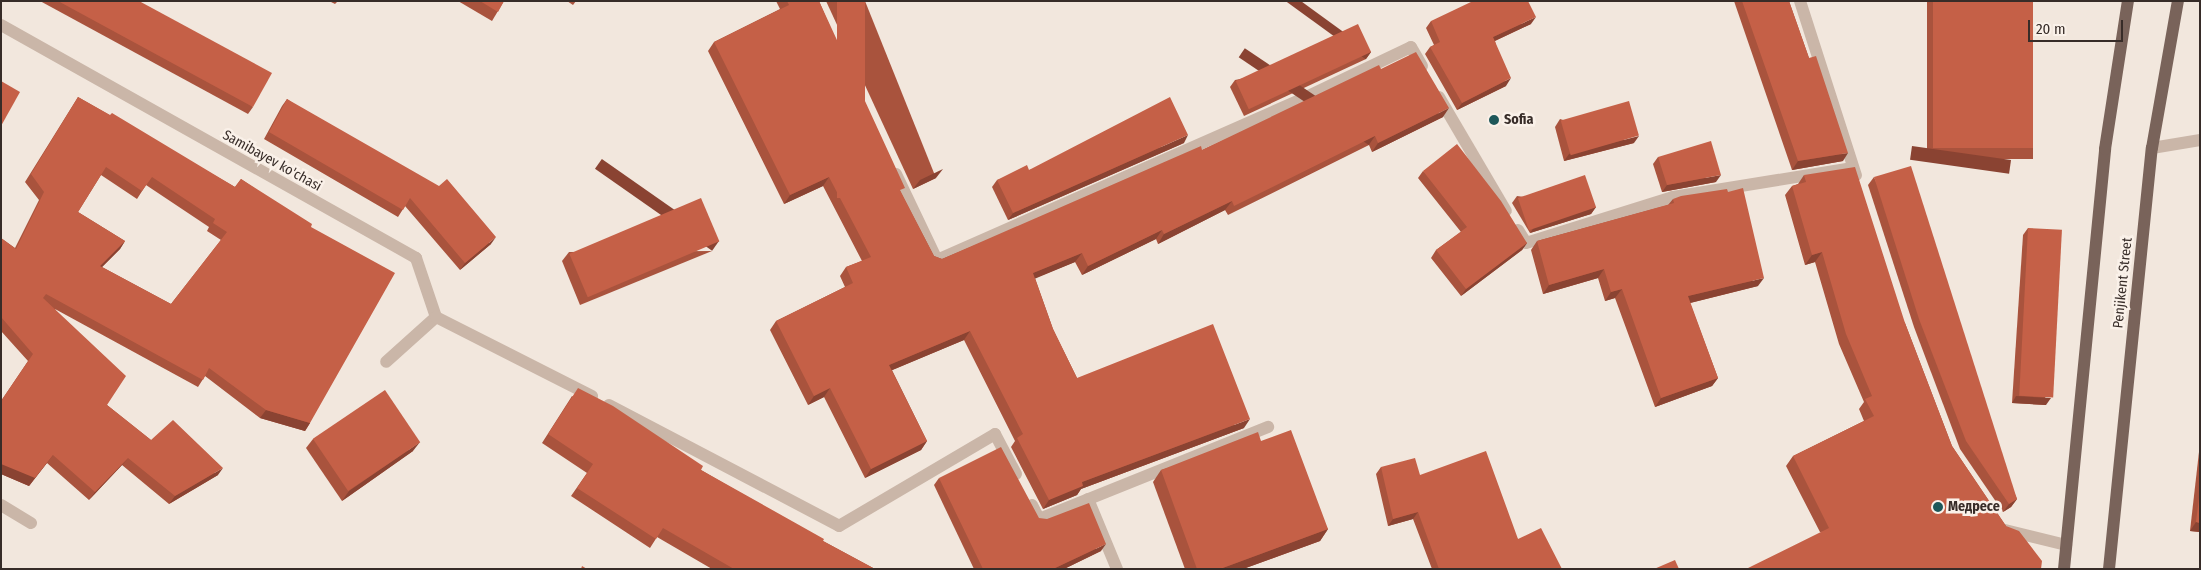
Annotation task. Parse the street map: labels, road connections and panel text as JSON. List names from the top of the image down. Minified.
{"streets":{"main road":["Penjikent Street"],"street":["Samibayev ko'chasi"]},"places":["Sofia","Медресе"],"scale_bar":"20 m"}
